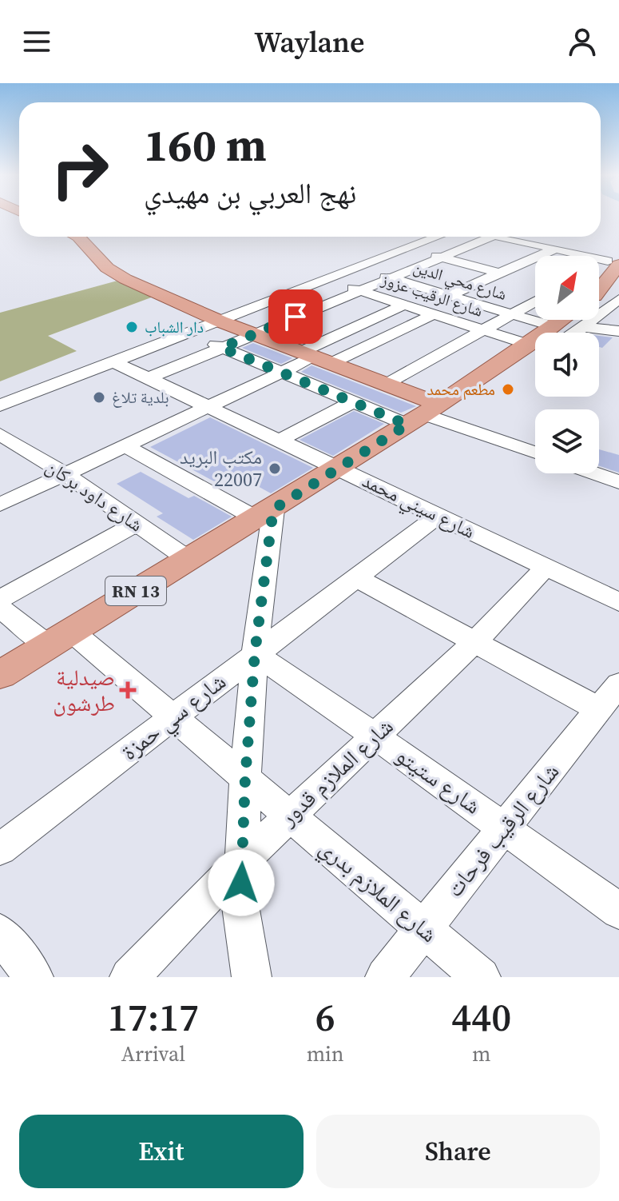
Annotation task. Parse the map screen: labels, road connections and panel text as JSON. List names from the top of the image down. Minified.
{"streets":{"main road":["RN 13"],"street":["شارع محي الدين","شارع الرقيب عزوز","شارع داود بركان","شارع سيني محمد","شارع سي حمزة","شارع الملازم قدور","شارع ستيتو","شارع الرقيب فرحات","شارع الملازم بدري"]},"crossings":[["شارع محي الدين","RN 13"],["شارع الرقيب عزوز","RN 13"],["شارع داود بركان","RN 13"],["شارع سيني محمد","RN 13"],["شارع سيني محمد","شارع سي حمزة"],["شارع سيني محمد","شارع الملازم قدور"],["RN 13","شارع الملازم بدري"],["شارع سي حمزة","شارع ستيتو"],["شارع سي حمزة","شارع الملازم بدري"],["شارع الملازم قدور","شارع ستيتو"],["شارع الملازم قدور","شارع الملازم بدري"],["شارع ستيتو","شارع الرقيب فرحات"],["شارع الرقيب فرحات","شارع الملازم بدري"]],"places":{"other":["دار الشباب","مطعم محمد","بلدية تلاغ","مكتب البريد 22007"],"health":["صيدلية طرشون"]},"north":"top right","page":{"header":"Waylane","turn":["160 m","نهج العربي بن مهيدي"],"eta":["17:17","Arrival","6","min","440","m"],"buttons":["Exit","Share"]}}
